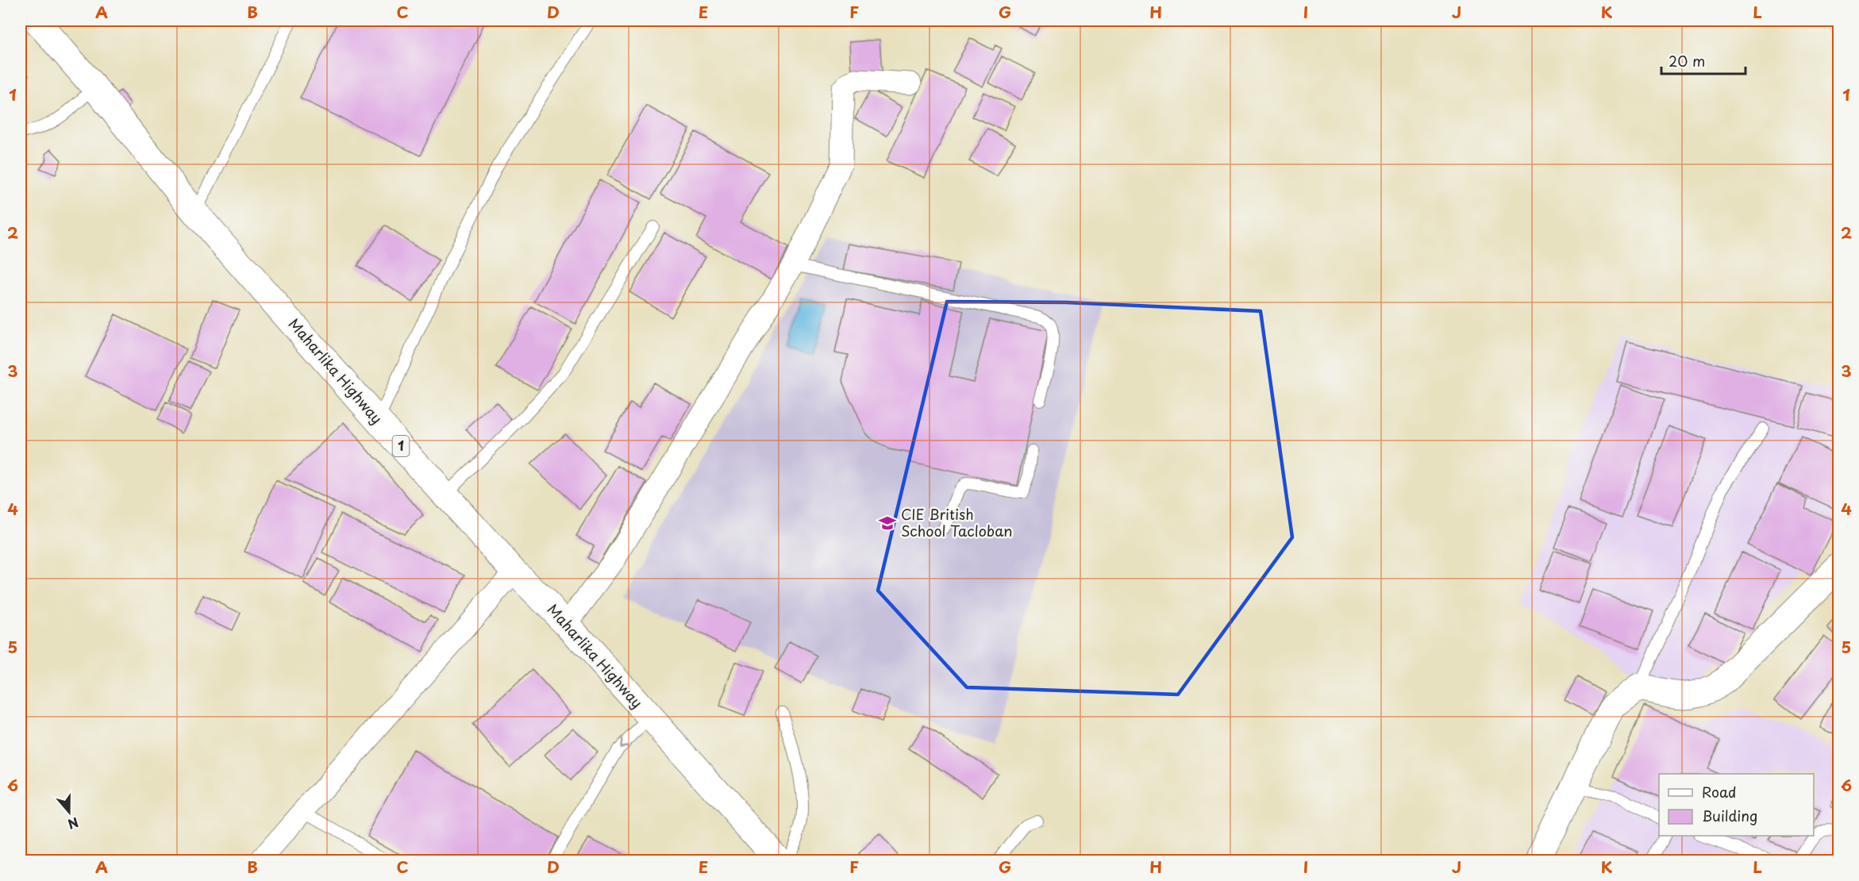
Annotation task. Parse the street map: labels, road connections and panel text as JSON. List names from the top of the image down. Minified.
{"streets":{"main road":["Maharlika Highway","1"]},"places":{"school or university":["CIE British School Tacloban"]},"legend":["Road","Building"],"scale_bar":"20 m","north":"bottom","grid":{"columns":["A","B","C","D","E","F","G","H","I","J","K","L"],"rows":["1","2","3","4","5","6"]}}
